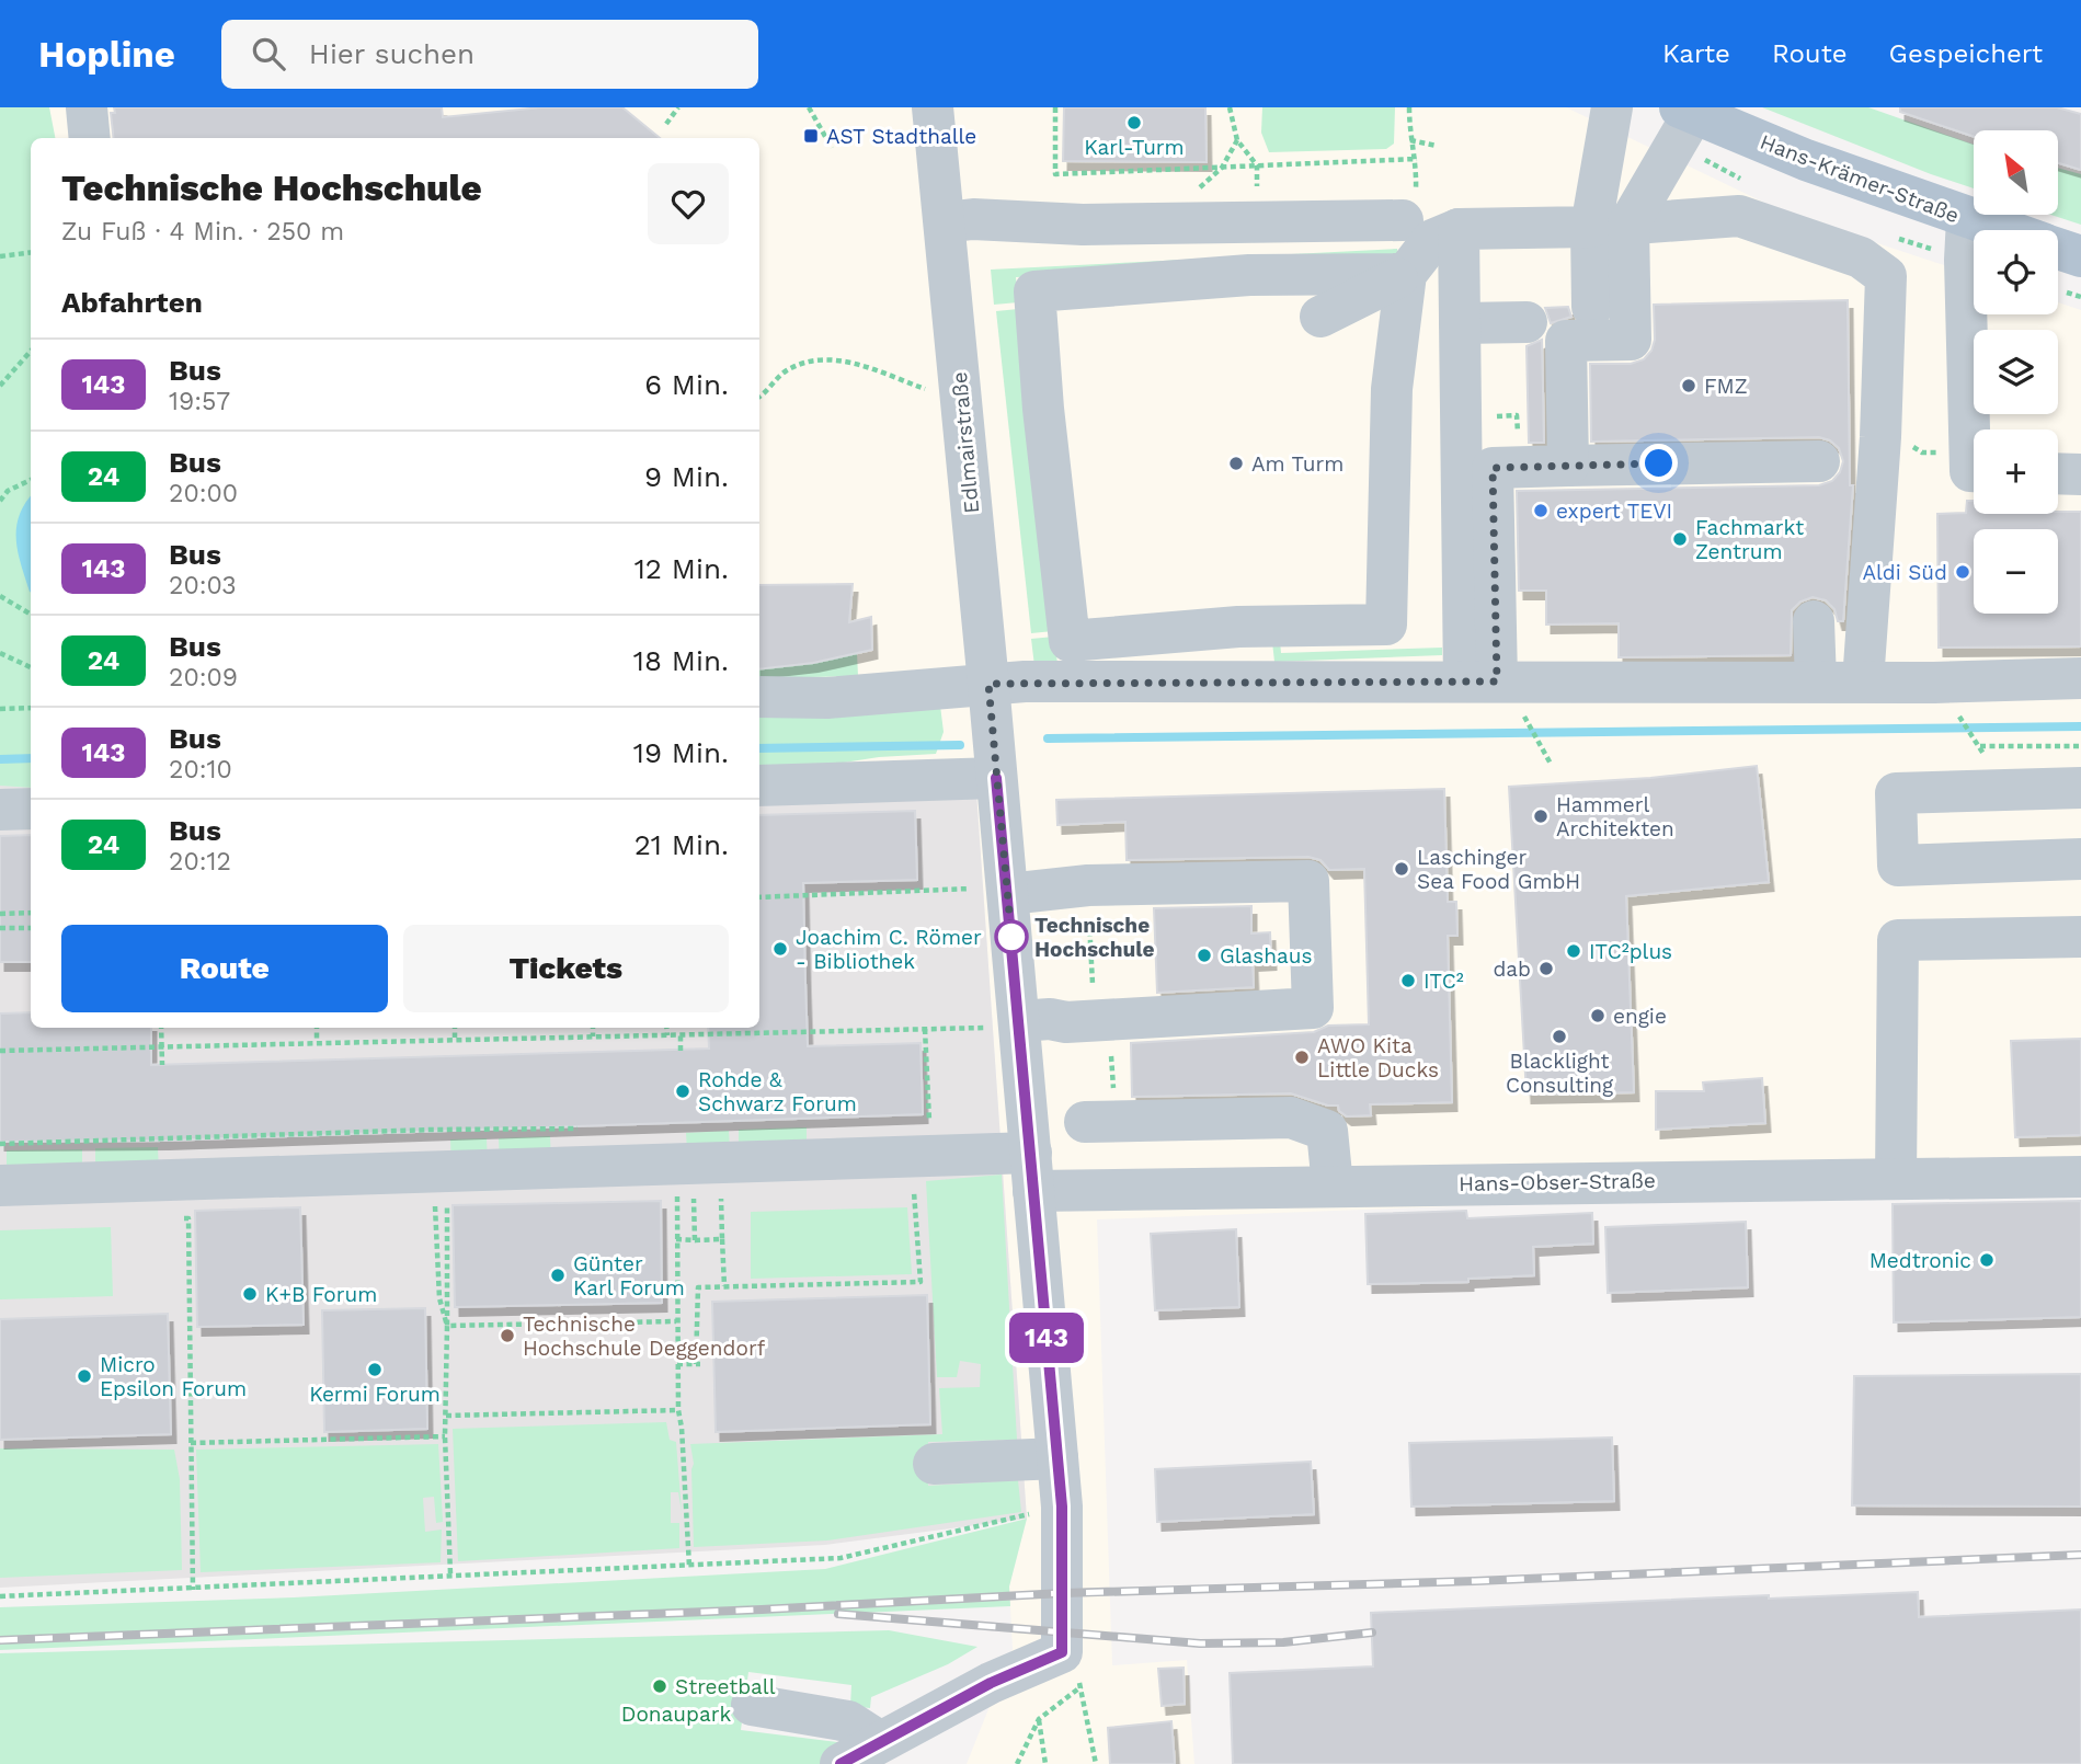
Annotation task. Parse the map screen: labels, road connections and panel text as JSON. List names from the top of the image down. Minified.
{"streets":{"main road":["Hans-Krämer-Straße"],"street":["Edlmairstraße","Hans-Obser-Straße"]},"crossings":[["Edlmairstraße","Hans-Obser-Straße"]],"parks":["Donaupark"],"places":{"other":["Karl-Turm","FMZ","Am Turm","expert TEVI","Fachmarkt Zentrum","Aldi Süd","Hammerl Architekten","Laschinger Sea Food GmbH","Technische Hochschule","Joachim C. Römer - Bibliothek","ITC²plus","Glashaus","dab","ITC²","engie","Blacklight Consulting","AWO Kita Little Ducks","Rohde & Schwarz Forum","Medtronic","Günter Karl Forum","K+B Forum","Technische Hochschule Deggendorf","Kermi Forum","Micro Epsilon Forum","Streetball"],"transit":["AST Stadthalle"]},"lines":["bus line 143"],"north":"top left","page":{"header":"Hopline","search":"Hier suchen","nav":["Karte","Route","Gespeichert"],"on_map":"143","map_buttons":["+","−"],"heading":[["Technische Hochschule","Zu Fuß · 4 Min. · 250 m"],"Abfahrten"],"list":[{"mark":"143","name":"Bus","note":"19:57","value":"6 Min."},{"mark":"24","name":"Bus","note":"20:00","value":"9 Min."},{"mark":"143","name":"Bus","note":"20:03","value":"12 Min."},{"mark":"24","name":"Bus","note":"20:09","value":"18 Min."},{"mark":"143","name":"Bus","note":"20:10","value":"19 Min."},{"mark":"24","name":"Bus","note":"20:12","value":"21 Min."}],"buttons":["Route","Tickets"]}}
